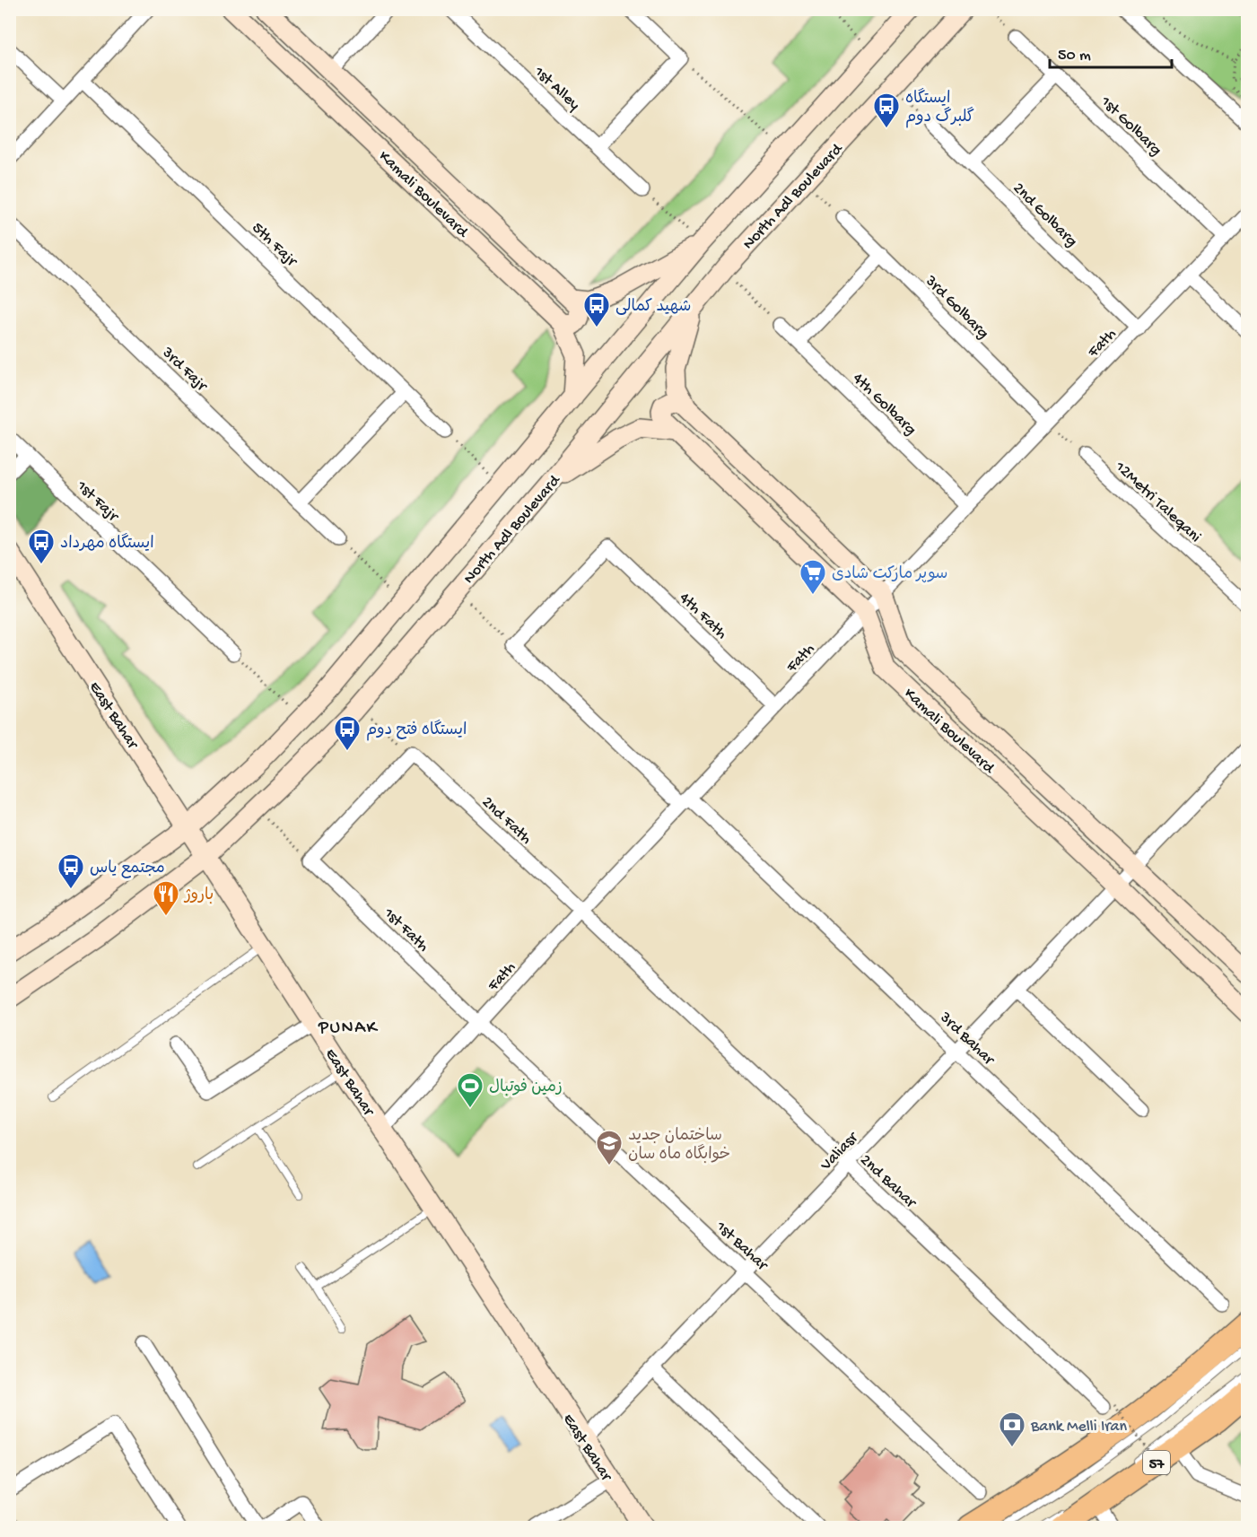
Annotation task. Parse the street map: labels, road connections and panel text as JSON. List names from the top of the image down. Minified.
{"streets":{"highway":["57"],"street":["1st Alley","1st Golbarg","Kamali Boulevard","North Adl Boulevard","2nd Golbarg","5th Fajr","3rd Golbarg","Fath","3rd Fajr","4th Golbarg","1st Fajr","12Metri Taleqani","4th Fath","East Bahar","2nd Fath","1st Fath","3rd Bahar","Valiasr","2nd Bahar","1st Bahar"]},"crossings":[["1st Golbarg","Fath"],["Kamali Boulevard","North Adl Boulevard"],["Kamali Boulevard","Fath"],["Kamali Boulevard","Valiasr"],["North Adl Boulevard","East Bahar"],["2nd Golbarg","Fath"],["3rd Golbarg","Fath"],["Fath","4th Golbarg"],["Fath","4th Fath"],["Fath","East Bahar"],["Fath","2nd Fath"],["Fath","1st Fath"],["Fath","3rd Bahar"],["Fath","2nd Bahar"],["Fath","1st Bahar"],["4th Fath","3rd Bahar"],["East Bahar","Valiasr"],["2nd Fath","2nd Bahar"],["1st Fath","1st Bahar"],["3rd Bahar","Valiasr"],["Valiasr","2nd Bahar"],["Valiasr","1st Bahar"]],"districts":["PUNAK"],"places":{"bus stop":["ایستگاه گلبرگ دوم","شهید کمالی","ایستگاه مهرداد","ایستگاه فتح دوم","مجتمع یاس"],"supermarket":["سوپر مارکت شادی"],"restaurant":["باروژ"],"sports":["زمین فوتبال"],"school or university":["ساختمان جدید خوابگاه ماه سان"],"bank":["Bank Melli Iran"]},"scale_bar":"50 m"}
